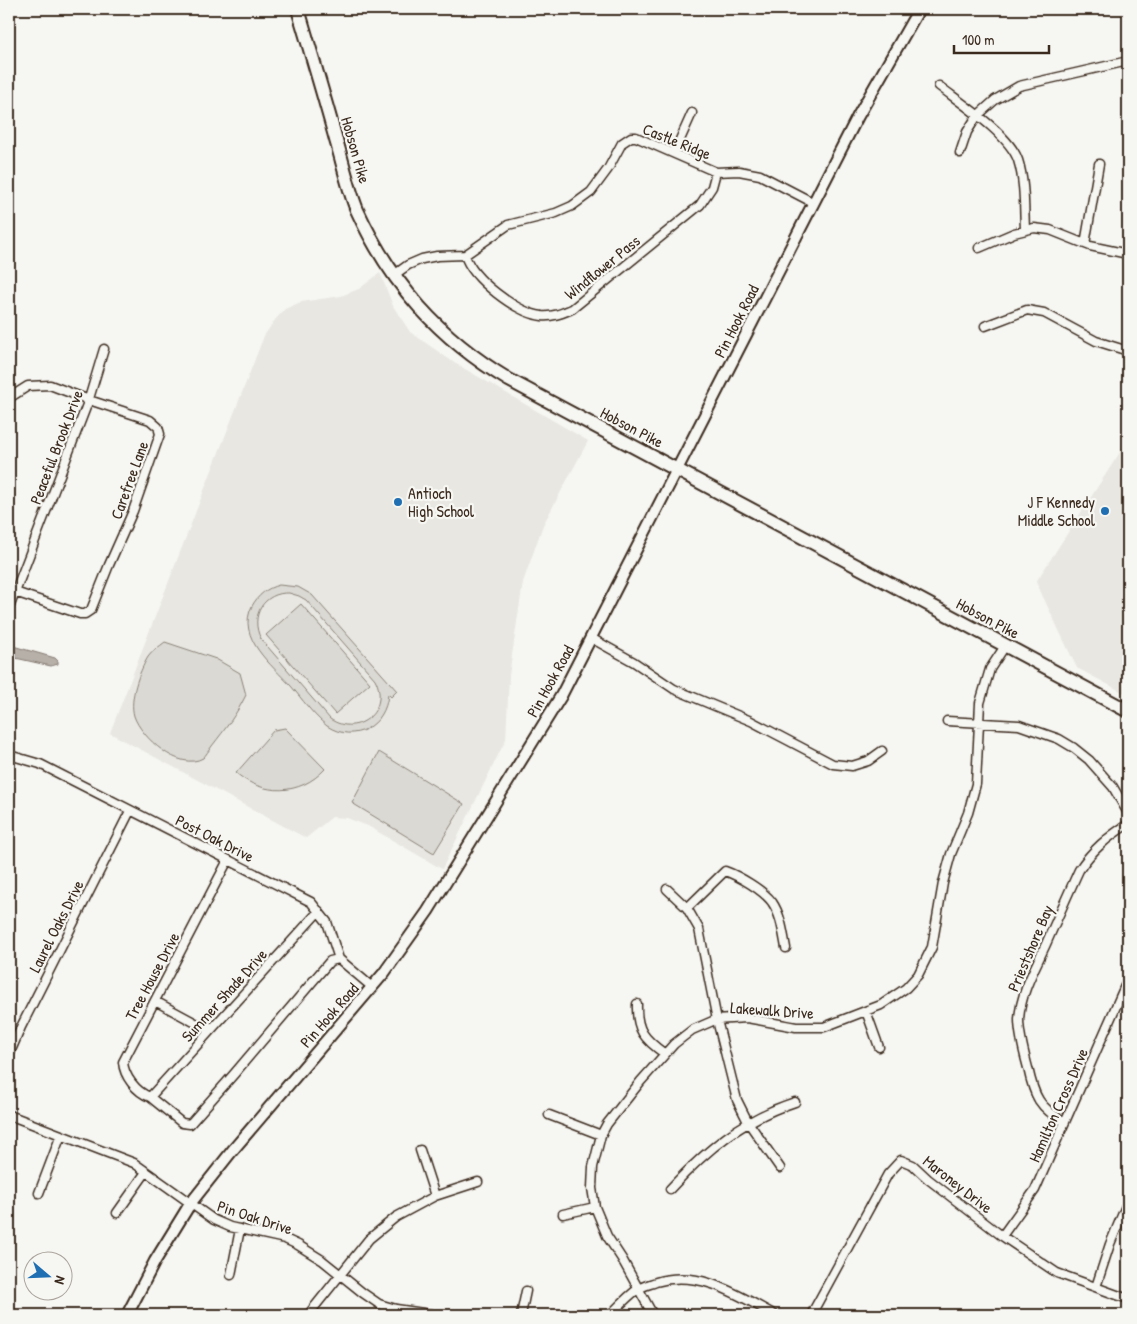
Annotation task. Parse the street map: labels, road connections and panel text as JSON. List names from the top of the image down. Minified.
{"streets":{"main road":["Hobson Pike"],"street":["Castle Ridge","Windflower Pass","Pin Hook Road","Peaceful Brook Drive","Carefree Lane","Post Oak Drive","Laurel Oaks Drive","Priestshore Bay","Tree House Drive","Summer Shade Drive","Lakewalk Drive","Hamilton Cross Drive","Maroney Drive","Pin Oak Drive"]},"crossings":[["Castle Ridge","Windflower Pass"],["Castle Ridge","Pin Hook Road"],["Hobson Pike","Pin Hook Road"],["Hobson Pike","Lakewalk Drive"],["Pin Hook Road","Pin Oak Drive"],["Peaceful Brook Drive","Carefree Lane"],["Post Oak Drive","Laurel Oaks Drive"],["Post Oak Drive","Tree House Drive"],["Post Oak Drive","Summer Shade Drive"],["Priestshore Bay","Hamilton Cross Drive"],["Tree House Drive","Summer Shade Drive"],["Hamilton Cross Drive","Maroney Drive"]],"places":["Antioch High School","J F Kennedy Middle School"],"scale_bar":"100 m","north":"right"}
